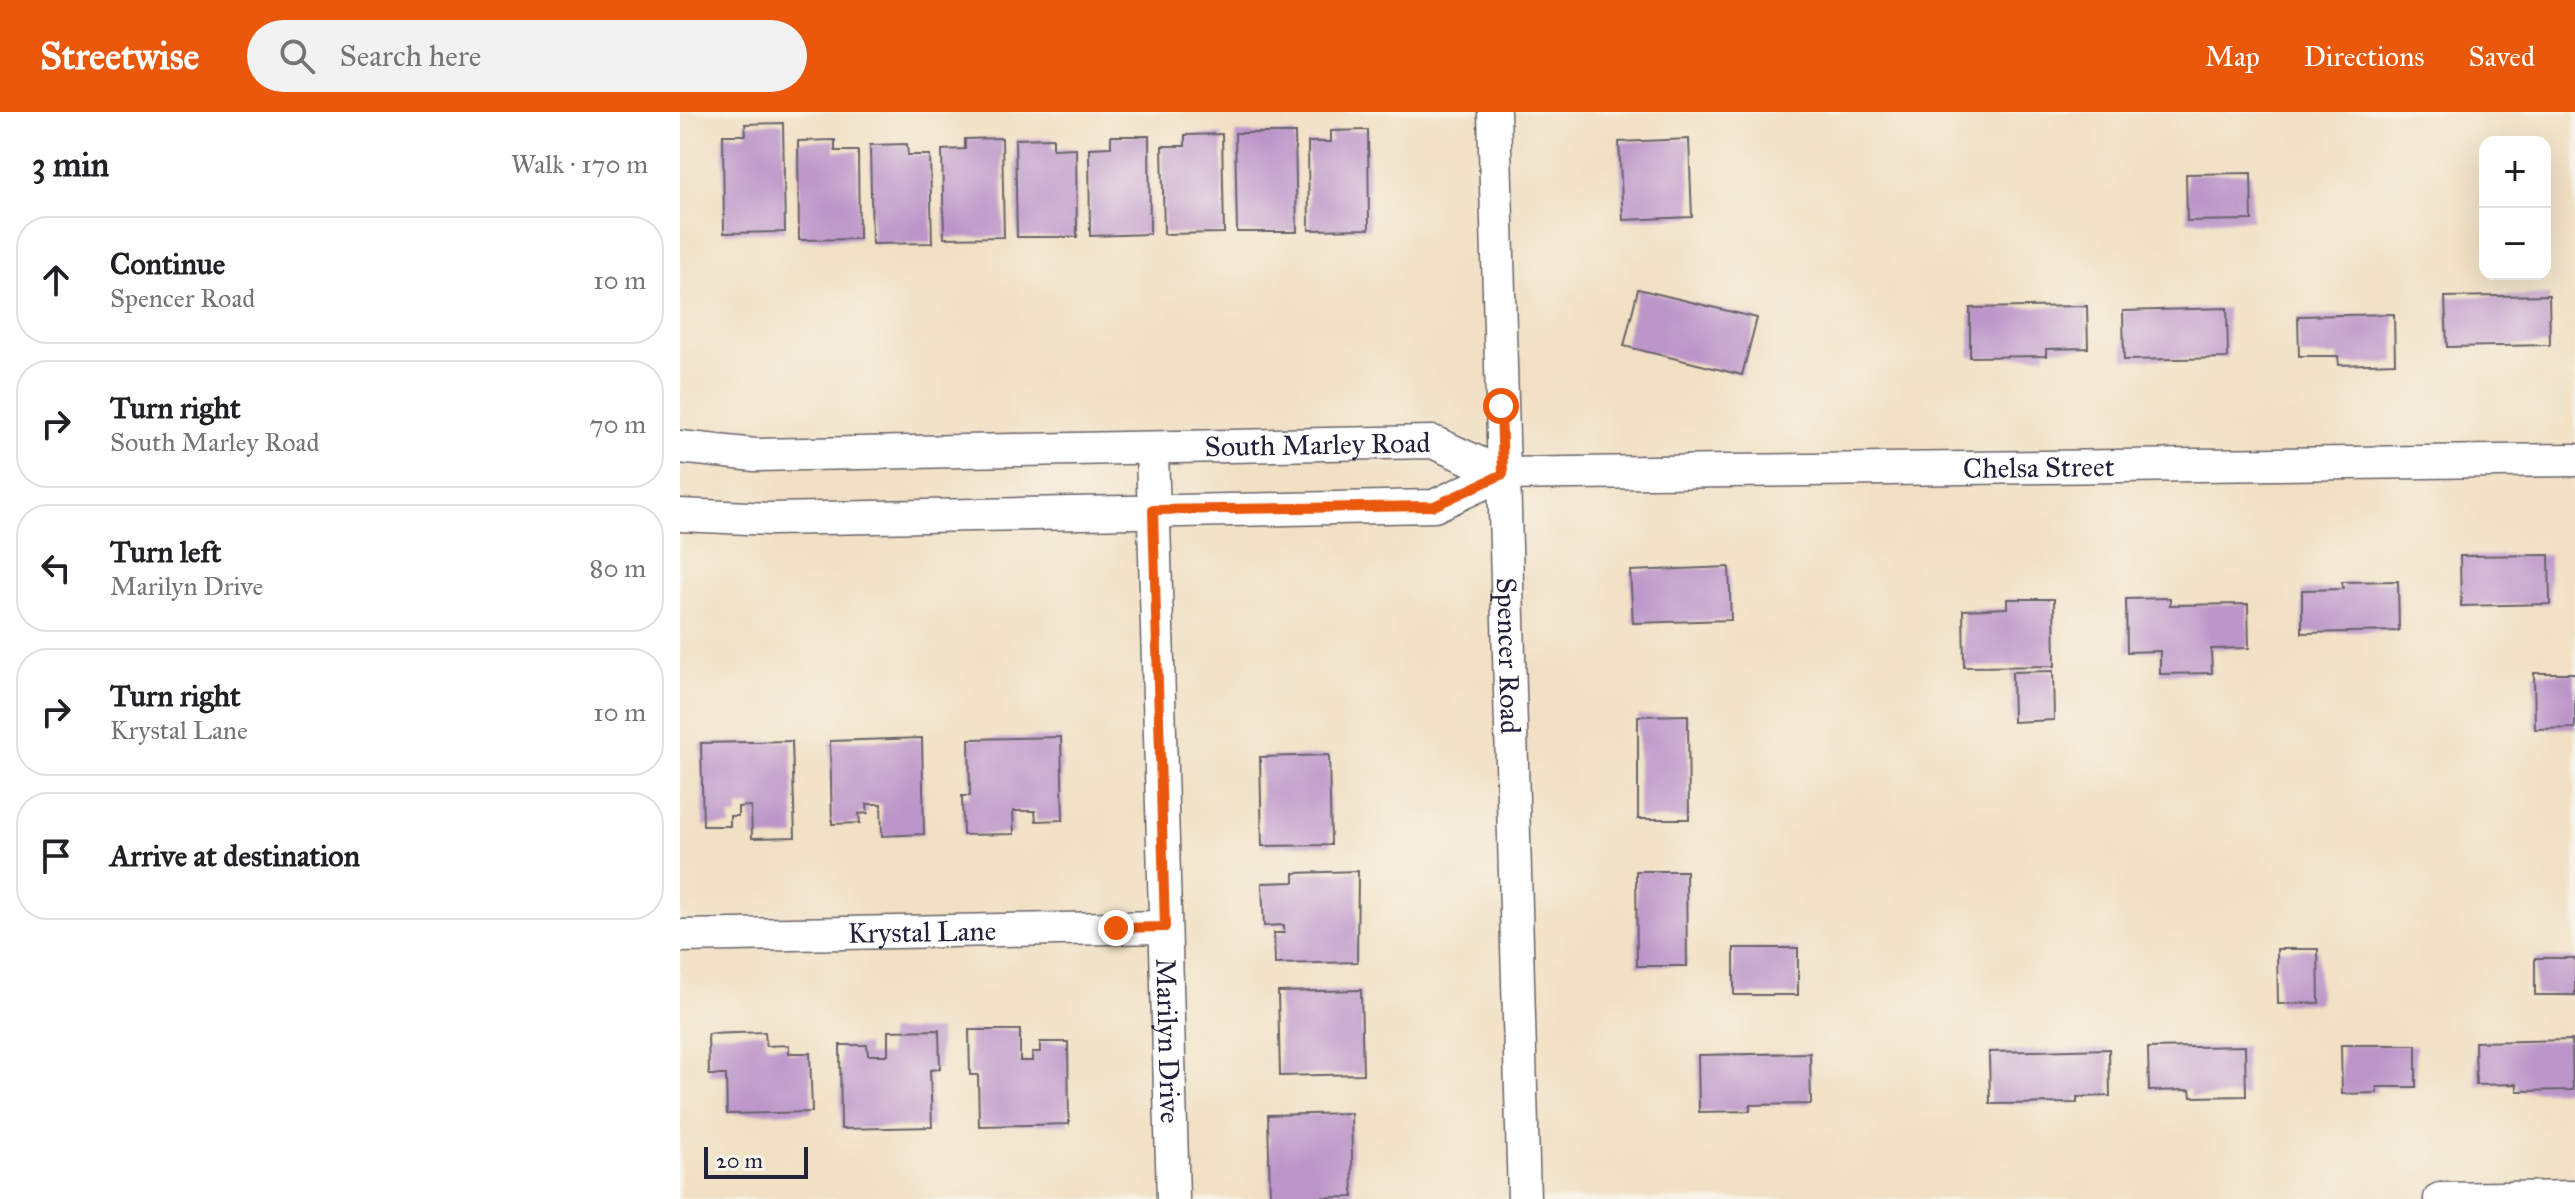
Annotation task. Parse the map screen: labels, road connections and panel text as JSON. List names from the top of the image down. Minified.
{"streets":{"street":["South Marley Road","Chelsa Street","Spencer Road","Krystal Lane","Marilyn Drive"]},"crossings":[["South Marley Road","Chelsa Street"],["South Marley Road","Spencer Road"],["South Marley Road","Marilyn Drive"],["Chelsa Street","Spencer Road"],["Krystal Lane","Marilyn Drive"]],"scale_bar":"20 m","page":{"header":"Streetwise","search":"Search here","nav":["Map","Directions","Saved"],"heading":["3 min","Walk · 170 m"],"map_buttons":["+","−"],"list":[["Continue","Spencer Road","10 m"],["Turn right","South Marley Road","70 m"],["Turn left","Marilyn Drive","80 m"],["Turn right","Krystal Lane","10 m"],"Arrive at destination"],"scale":"20 m"}}
